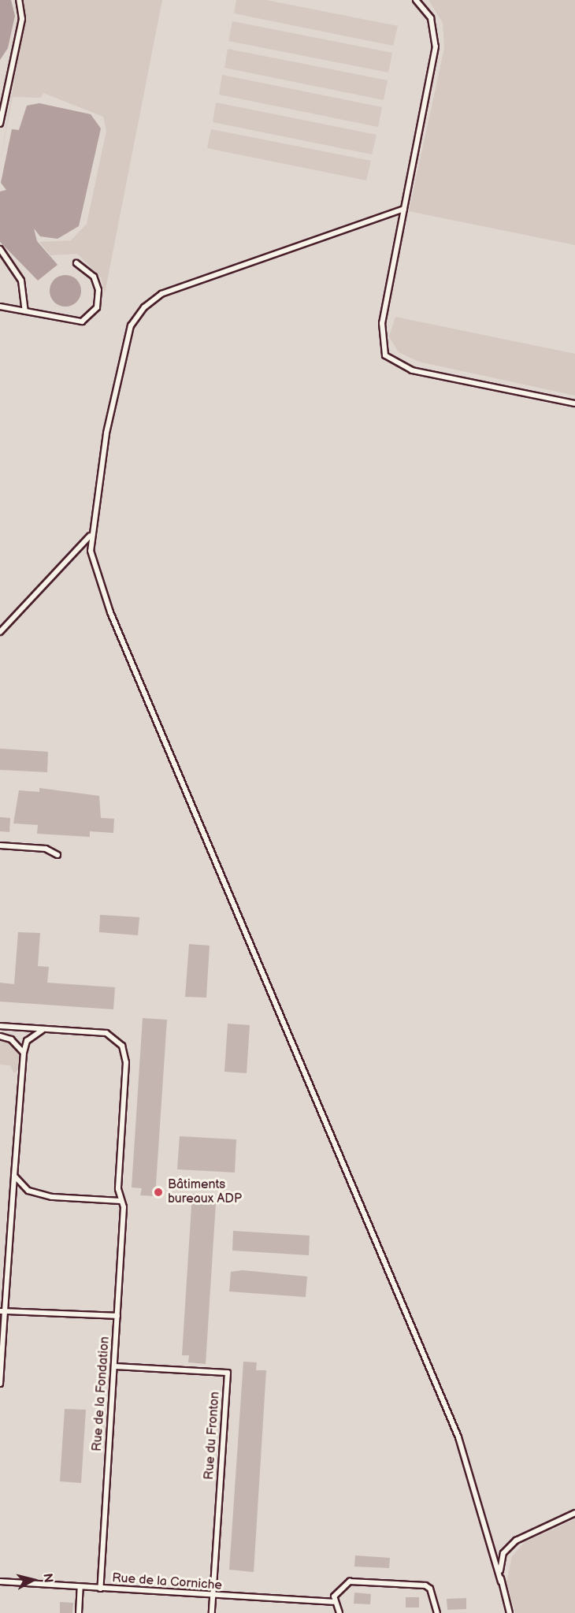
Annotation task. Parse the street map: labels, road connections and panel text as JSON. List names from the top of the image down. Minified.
{"streets":{"lane":["Rue de la Fondation","Rue du Fronton","Rue de la Corniche"]},"crossings":[["Rue de la Fondation","Rue du Fronton"],["Rue de la Fondation","Rue de la Corniche"],["Rue du Fronton","Rue de la Corniche"]],"places":["Bâtiments bureaux ADP"],"north":"right"}
